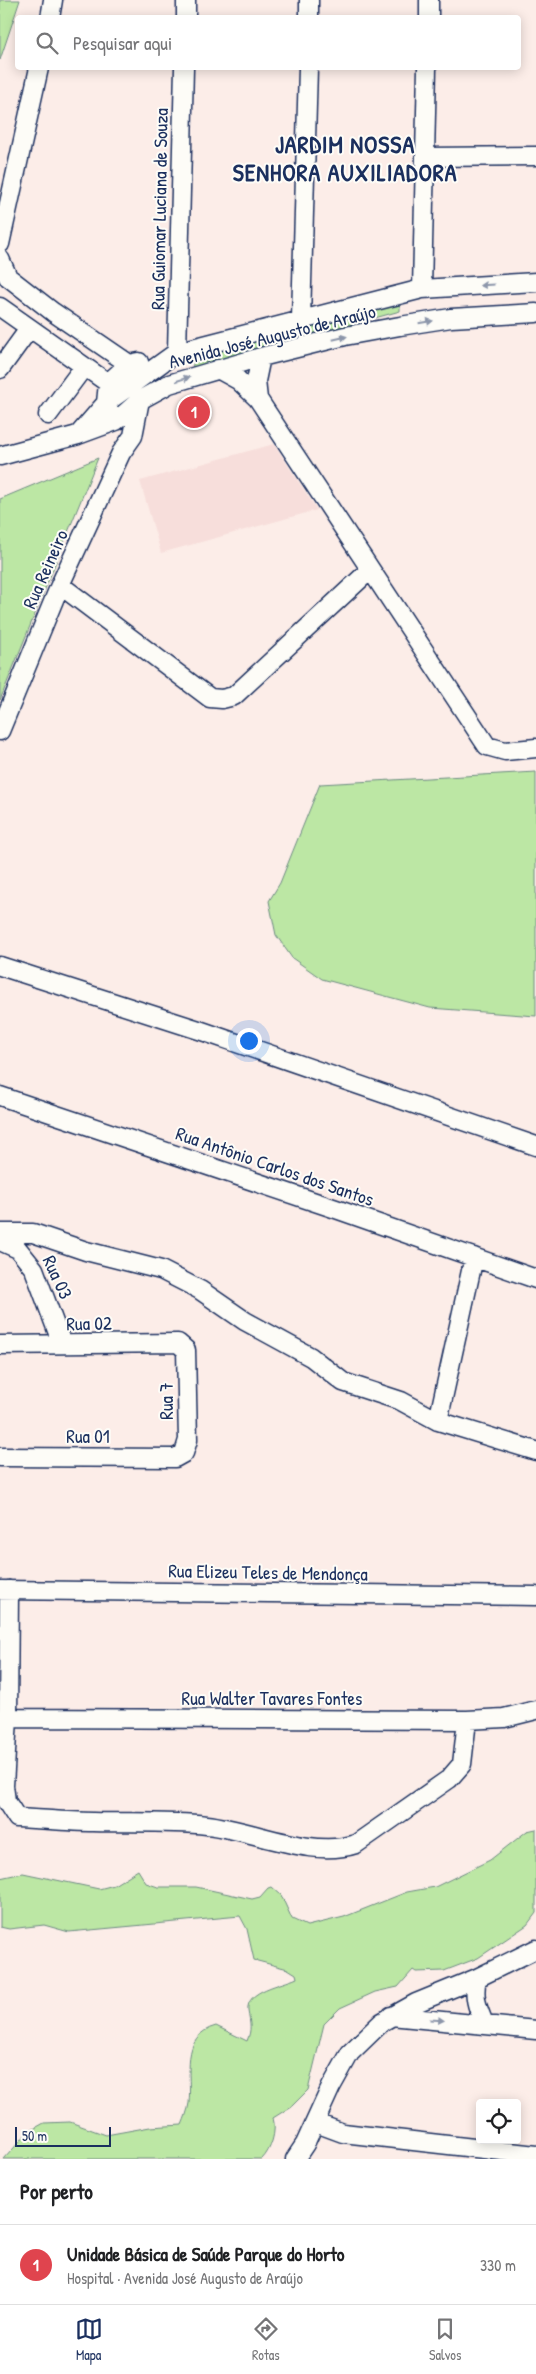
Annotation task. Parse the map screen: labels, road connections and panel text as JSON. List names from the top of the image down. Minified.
{"streets":{"street":["Rua Guiomar Luciana de Souza","Avenida José Augusto de Araújo","Rua Reineiro","Rua Antônio Carlos dos Santos","Rua 03","Rua 02","Rua 7","Rua 01","Rua Elizeu Teles de Mendonça","Rua Walter Tavares Fontes"]},"crossings":[["Rua Guiomar Luciana de Souza","Avenida José Augusto de Araújo"],["Avenida José Augusto de Araújo","Rua Reineiro"],["Rua 03","Rua 02"],["Rua 02","Rua 7"],["Rua 7","Rua 01"]],"districts":["JARDIM NOSSA SENHORA AUXILIADORA"],"scale_bar":"50 m","page":{"search":"Pesquisar aqui","pins":"1","scale":"50 m","heading":"Por perto","list":[{"mark":"1","name":"Unidade Básica de Saúde Parque do Horto","note":"Hospital · Avenida José Augusto de Araújo","value":"330 m"}],"nav":["Mapa","Rotas","Salvos"]}}
